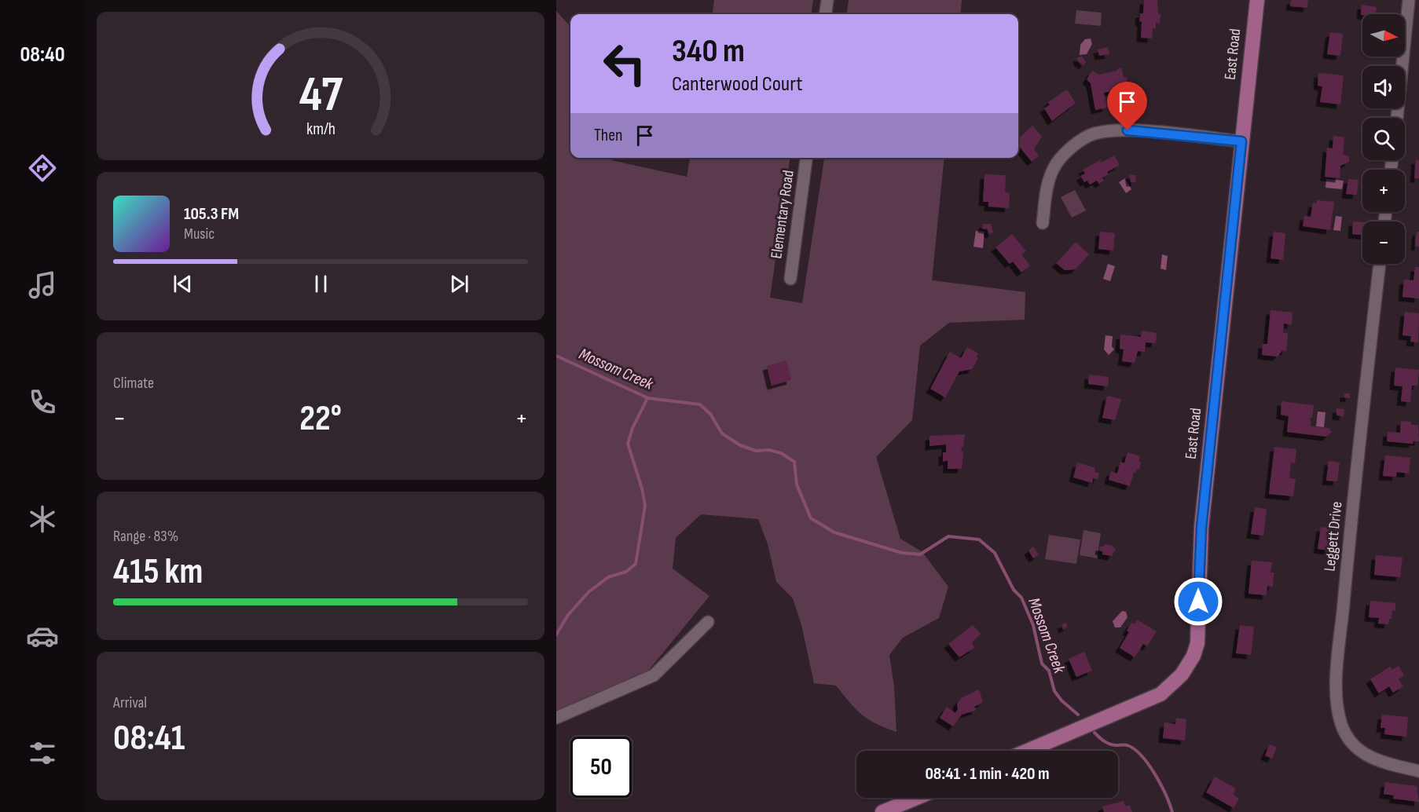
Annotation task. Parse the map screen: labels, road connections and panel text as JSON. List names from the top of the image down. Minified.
{"streets":{"main road":["East Road"],"street":["Elementary Road","Leggett Drive"]},"water":["Mossom Creek"],"north":"right","page":{"tabs":"08:40","map_buttons":["+","−"],"turn":["340 m","Canterwood Court"],"then":"Then","song":["105.3 FM","Music"],"tile":["Climate",["Range · 83%","415 km"],["Arrival","08:41"]],"heat":["−","22°","+"],"limit":"50","trip":"08:41 · 1 min · 420 m","gauge":["47","km/h"]}}
